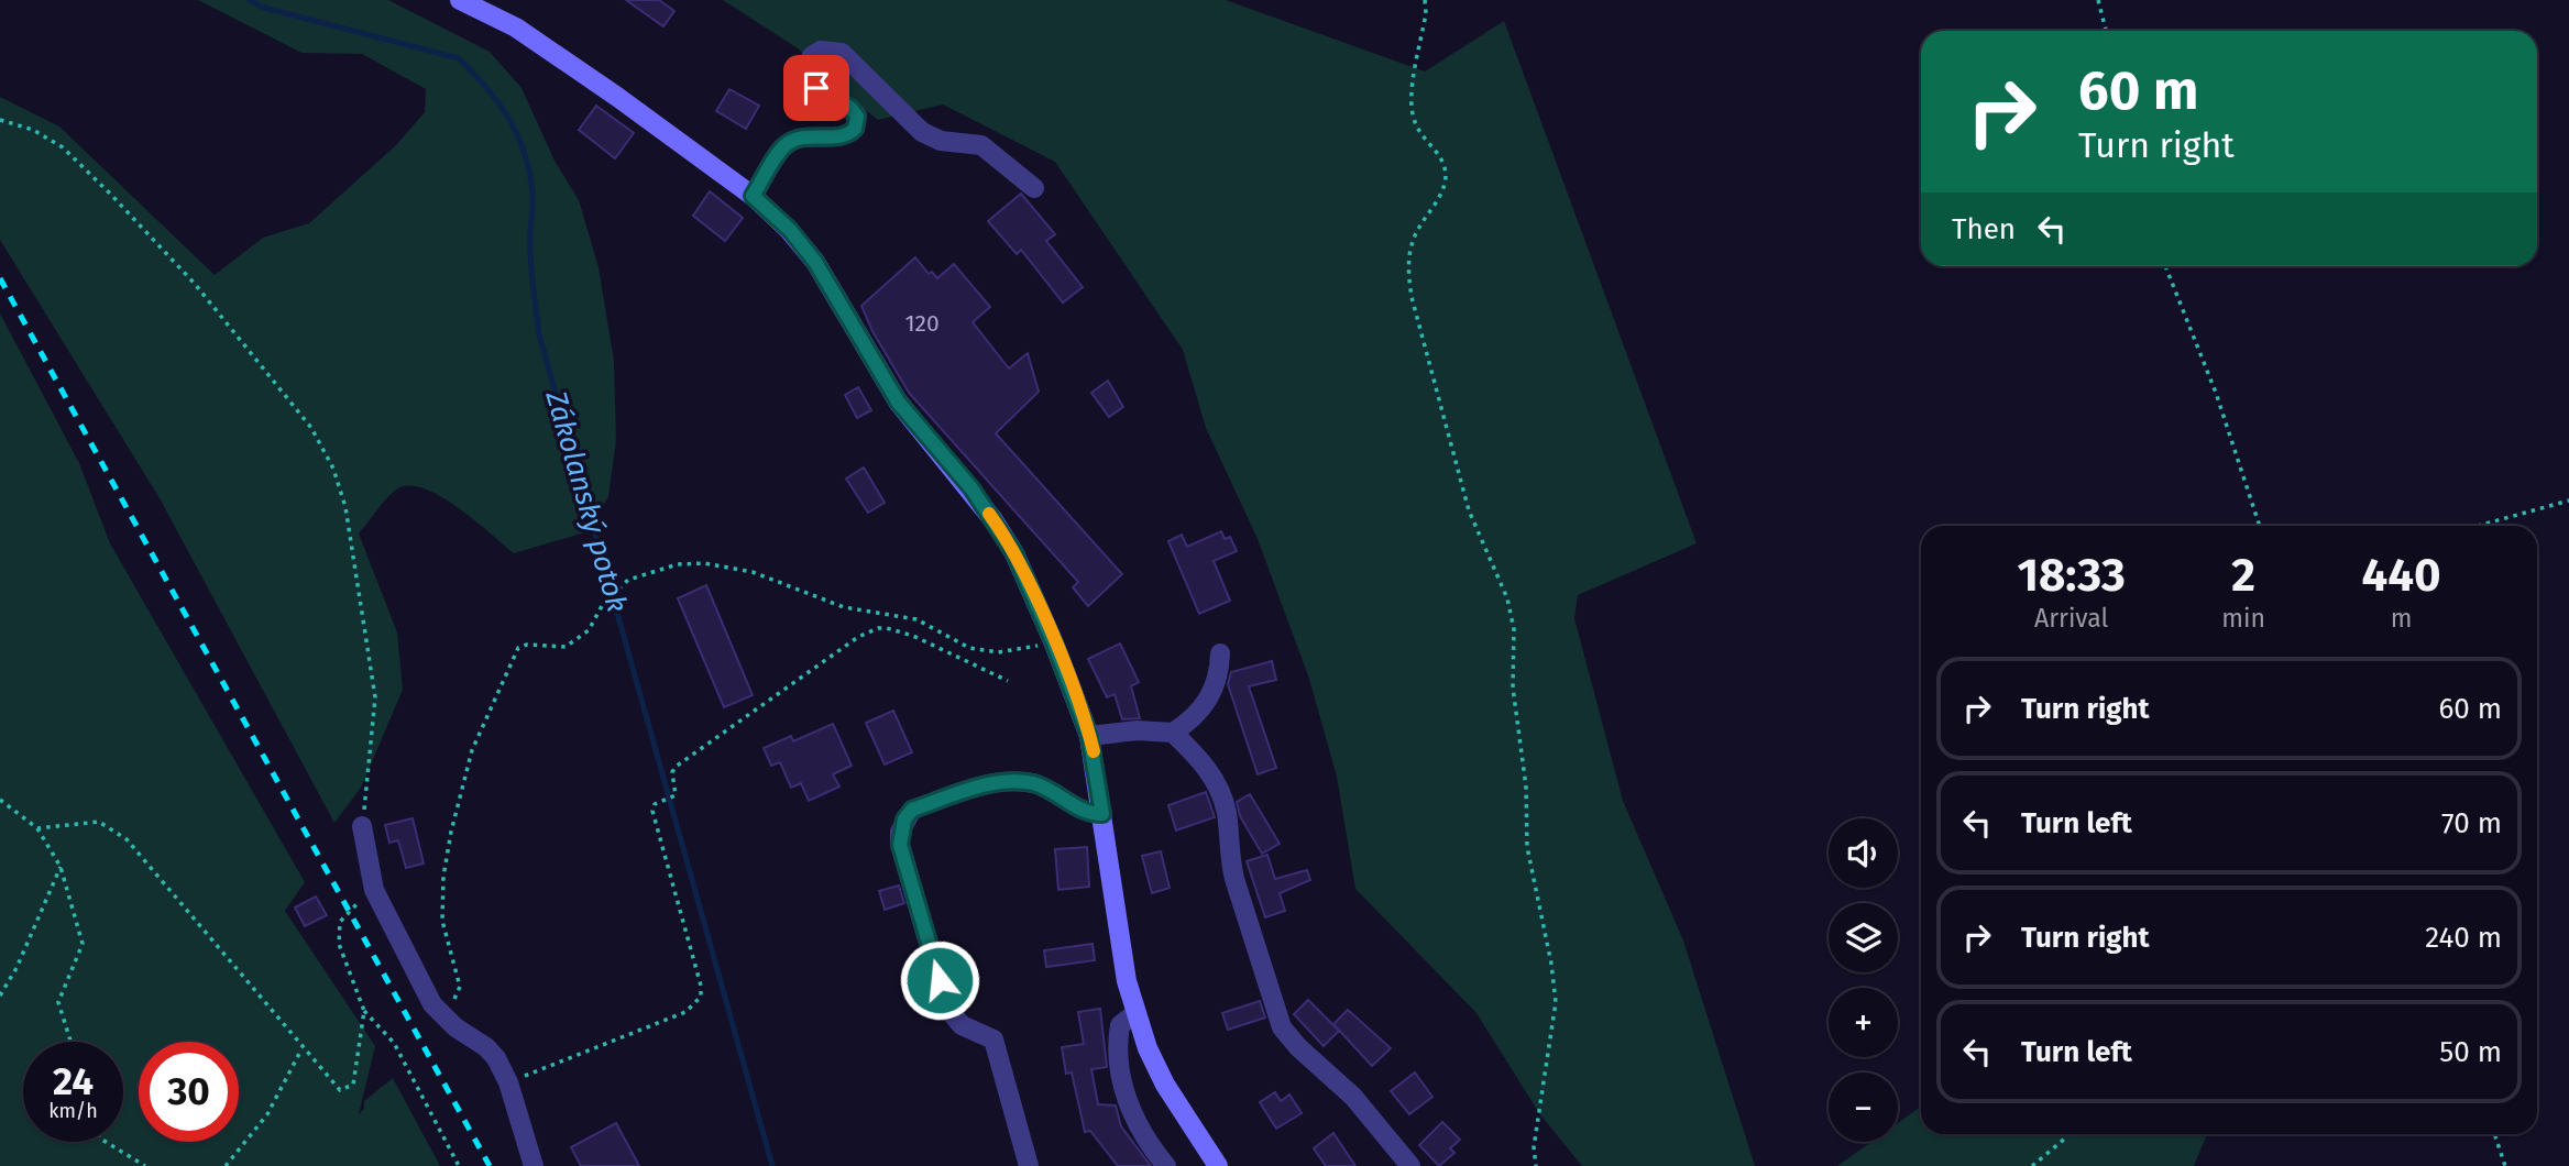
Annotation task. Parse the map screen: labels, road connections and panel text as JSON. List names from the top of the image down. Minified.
{"water":["Zákolanský potok"],"house_numbers":["120"],"page":{"turn":["60 m","Turn right"],"then":"Then","eta":["18:33","Arrival","2","min","440","m"],"list":[{"name":"Turn right","value":"60 m"},{"name":"Turn left","value":"70 m"},{"name":"Turn right","value":"240 m"},{"name":"Turn left","value":"50 m"}],"map_buttons":["+","−"],"speed":"24 km/h","limit":"30"}}
